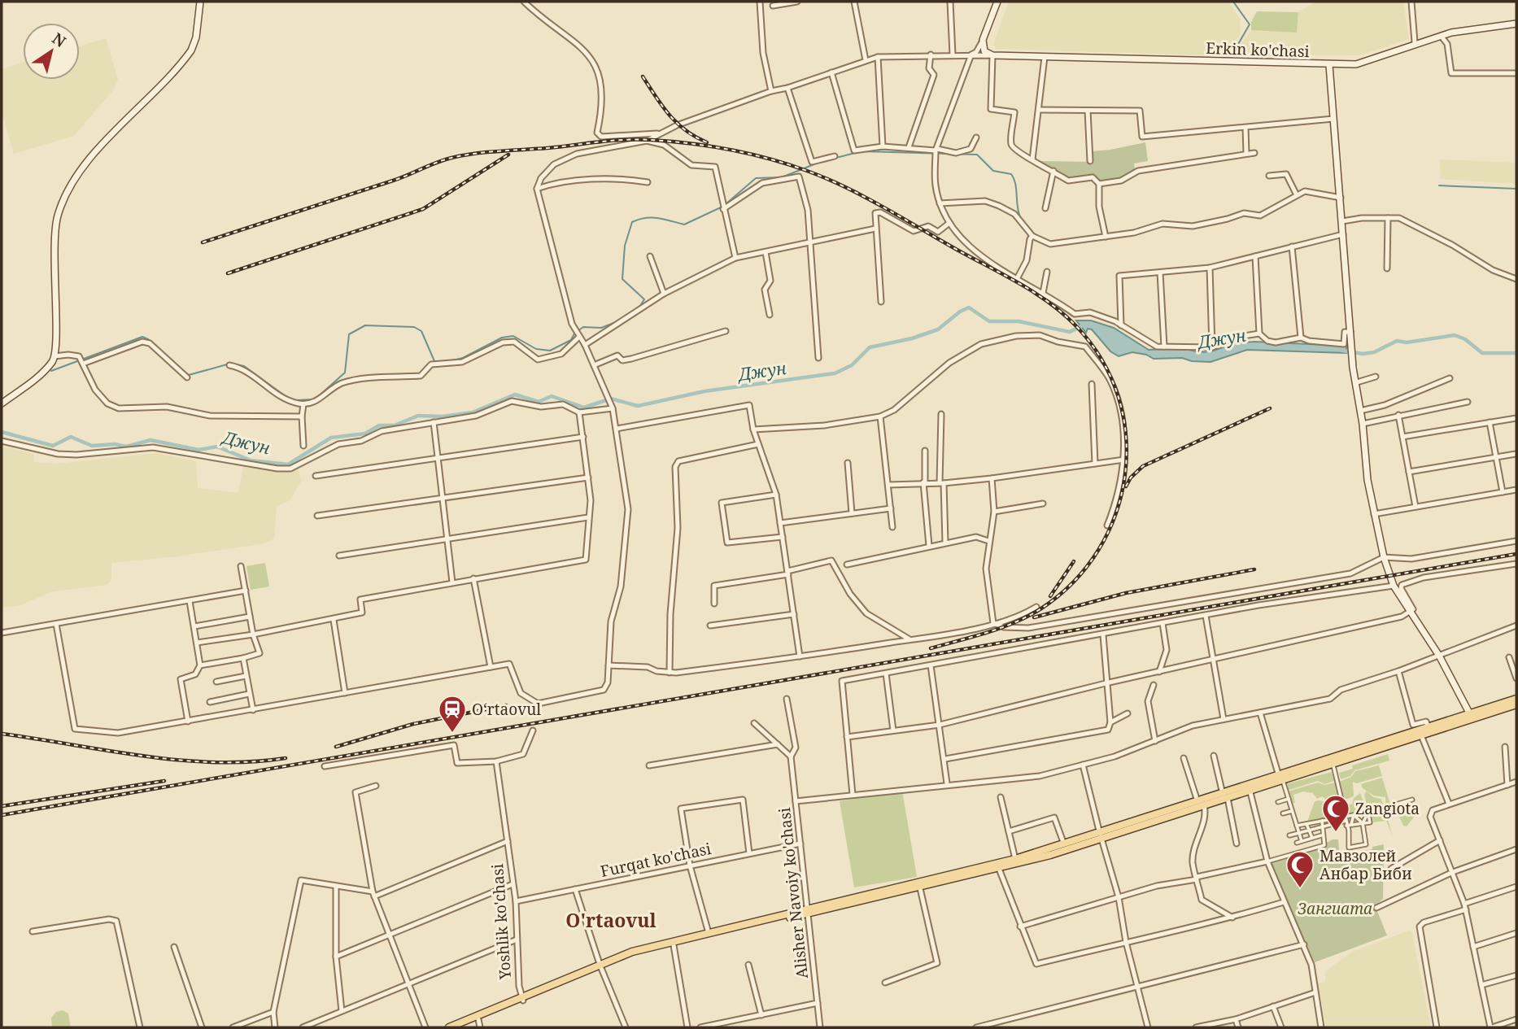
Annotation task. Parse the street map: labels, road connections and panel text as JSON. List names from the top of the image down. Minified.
{"streets":{"main road":["Erkin ko'chasi"],"street":["Furqat ko'chasi","Alisher Navoiy ko'chasi","Yoshlik ko'chasi"]},"crossings":[["Furqat ko'chasi","Alisher Navoiy ko'chasi"],["Furqat ko'chasi","Yoshlik ko'chasi"]],"districts":["O'rtaovul"],"water":["Джун"],"parks":["Зангиата"],"places":{"station":["Oʻrtaovul"],"mosque":["Zangiota","Мавзолей Анбар Биби"]},"north":"top right"}
